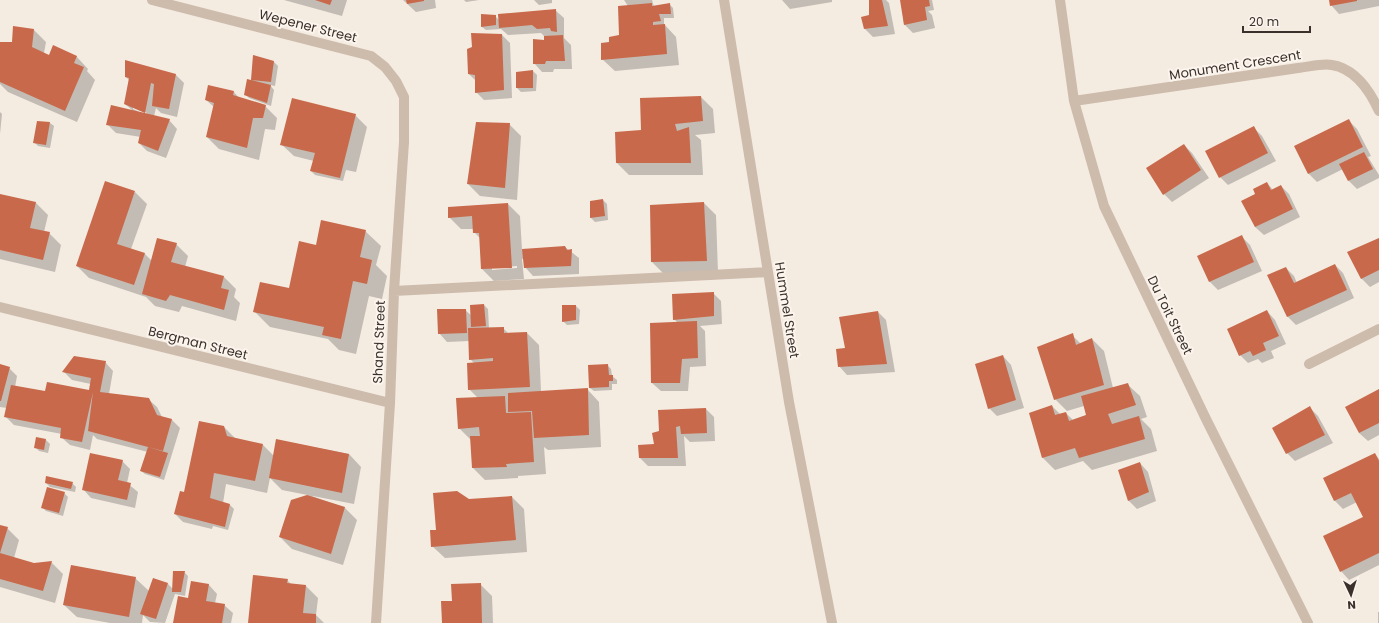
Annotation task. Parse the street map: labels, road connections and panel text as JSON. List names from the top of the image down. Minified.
{"streets":{"street":["Wepener Street","Monument Crescent","Hummel Street","Du Toit Street","Shand Street","Bergman Street"]},"crossings":[["Wepener Street","Shand Street"],["Monument Crescent","Du Toit Street"],["Shand Street","Bergman Street"]],"scale_bar":"20 m","north":"bottom"}
